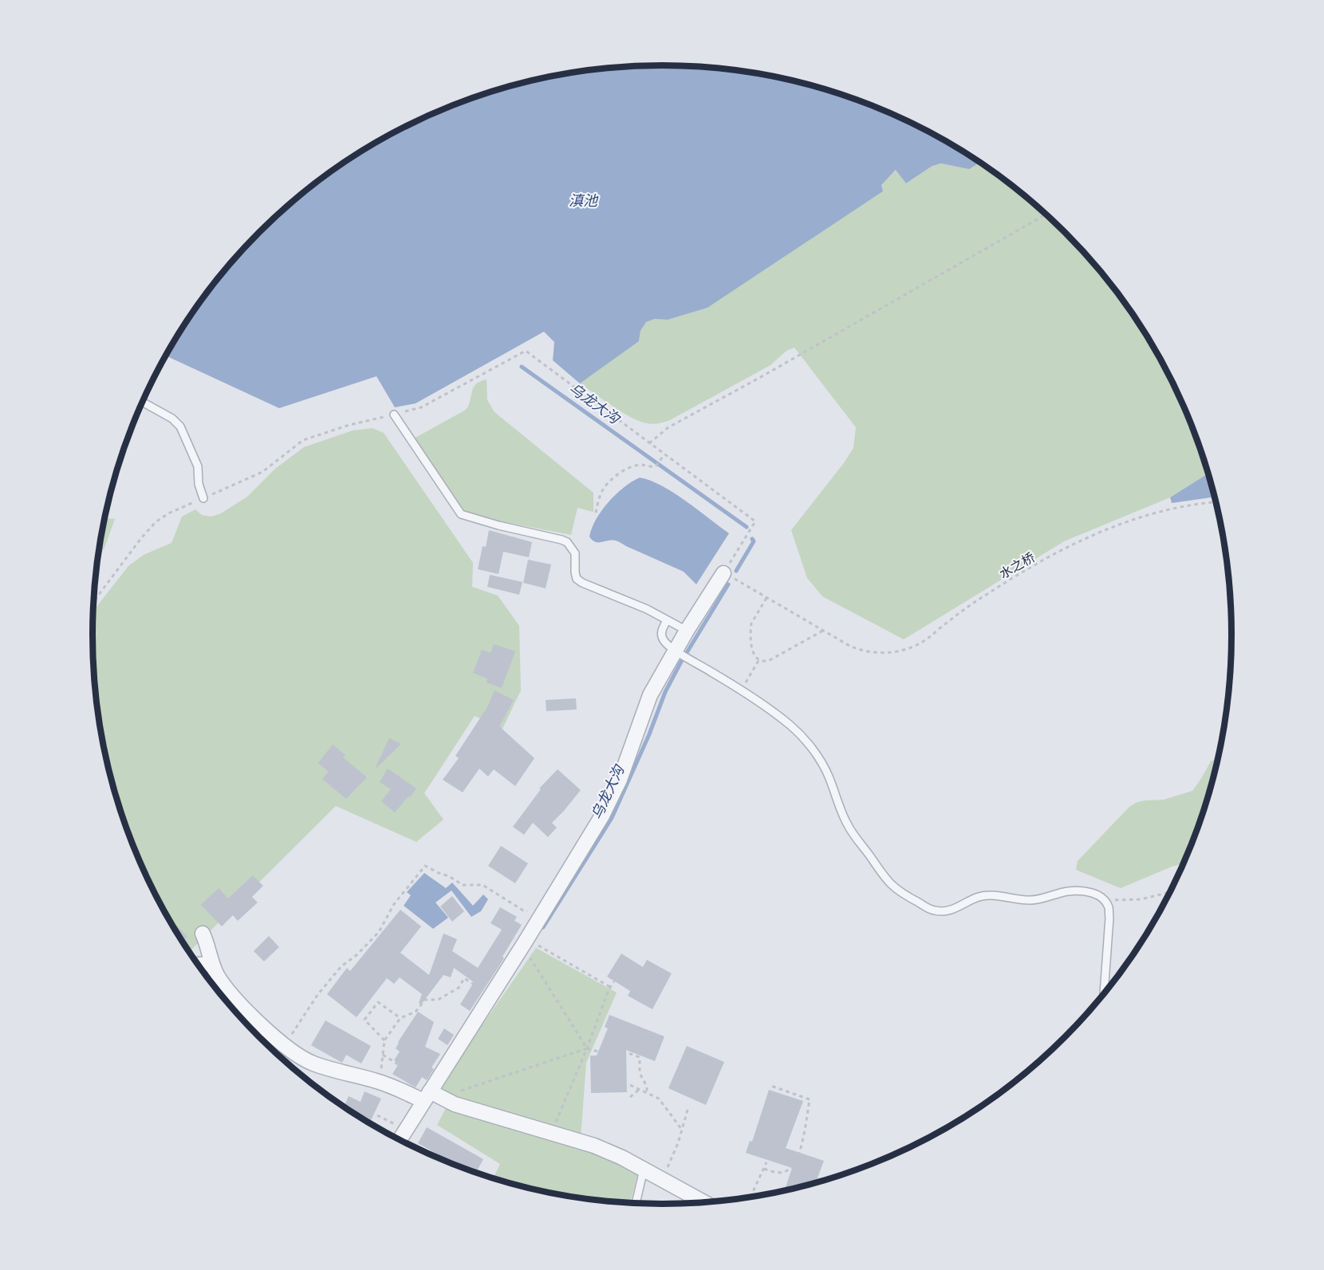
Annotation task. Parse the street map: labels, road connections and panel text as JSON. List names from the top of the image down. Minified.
{"streets":{"path":["水之桥"]},"water":["滇池","乌龙大沟"]}
